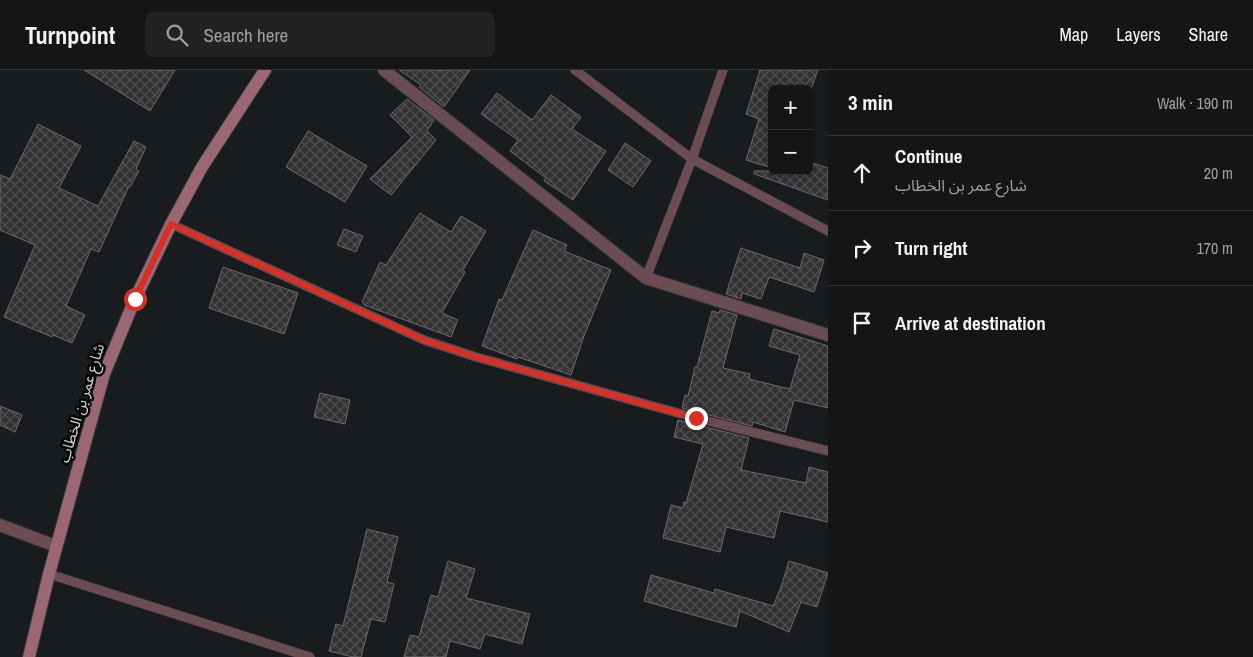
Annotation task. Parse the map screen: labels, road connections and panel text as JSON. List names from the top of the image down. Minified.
{"streets":{"main road":["شارع عمر بن الخطاب"]},"page":{"header":"Turnpoint","search":"Search here","nav":["Map","Layers","Share"],"heading":["3 min","Walk · 190 m"],"map_buttons":["+","−"],"list":[["Continue","شارع عمر بن الخطاب","20 m"],["Turn right","170 m"],"Arrive at destination"]}}
